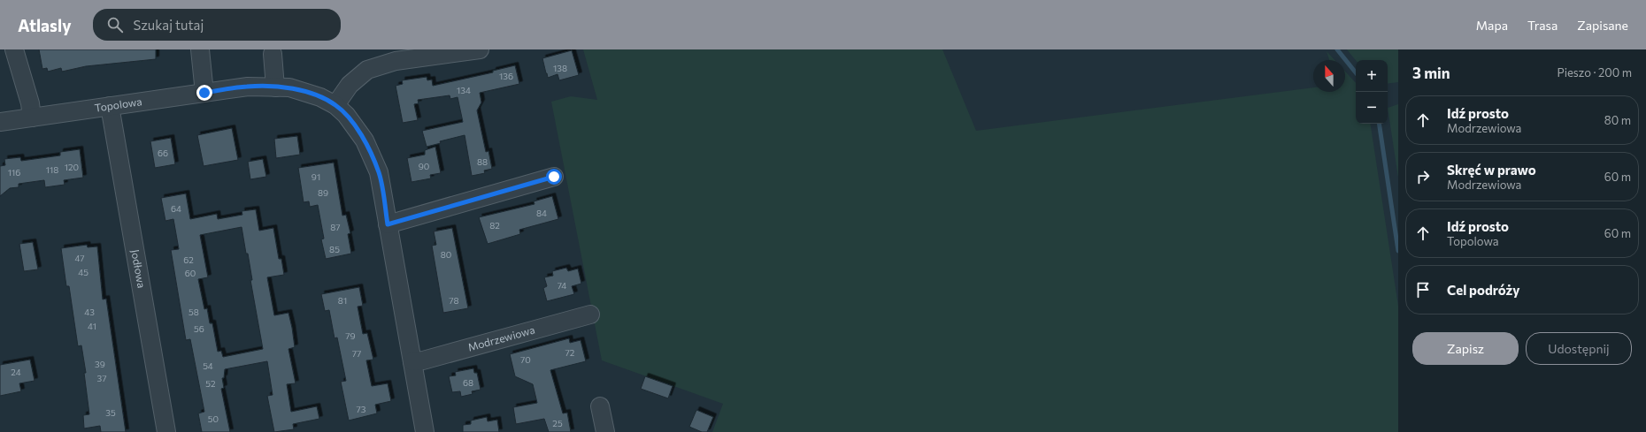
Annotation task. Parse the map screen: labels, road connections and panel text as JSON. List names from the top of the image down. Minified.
{"streets":{"street":["Topolowa","Jodłowa","Modrzewiowa"]},"crossings":[["Topolowa","Jodłowa"]],"house_numbers":["138","136","134","66","88","90","120","118","116","91","89","64","84","82","87","85","80","47","62","45","60","74","81","78","43","58","41","56","79","72","77","70","39","54","24","37","68","52","73","35","50","25"],"north":"top","page":{"header":"Atlasly","search":"Szukaj tutaj","nav":["Mapa","Trasa","Zapisane"],"heading":["3 min","Pieszo · 200 m"],"map_buttons":["+","−"],"list":[["Idź prosto","Modrzewiowa","80 m"],["Skręć w prawo","Modrzewiowa","60 m"],["Idź prosto","Topolowa","60 m"],"Cel podróży"],"buttons":["Zapisz","Udostępnij"]}}
